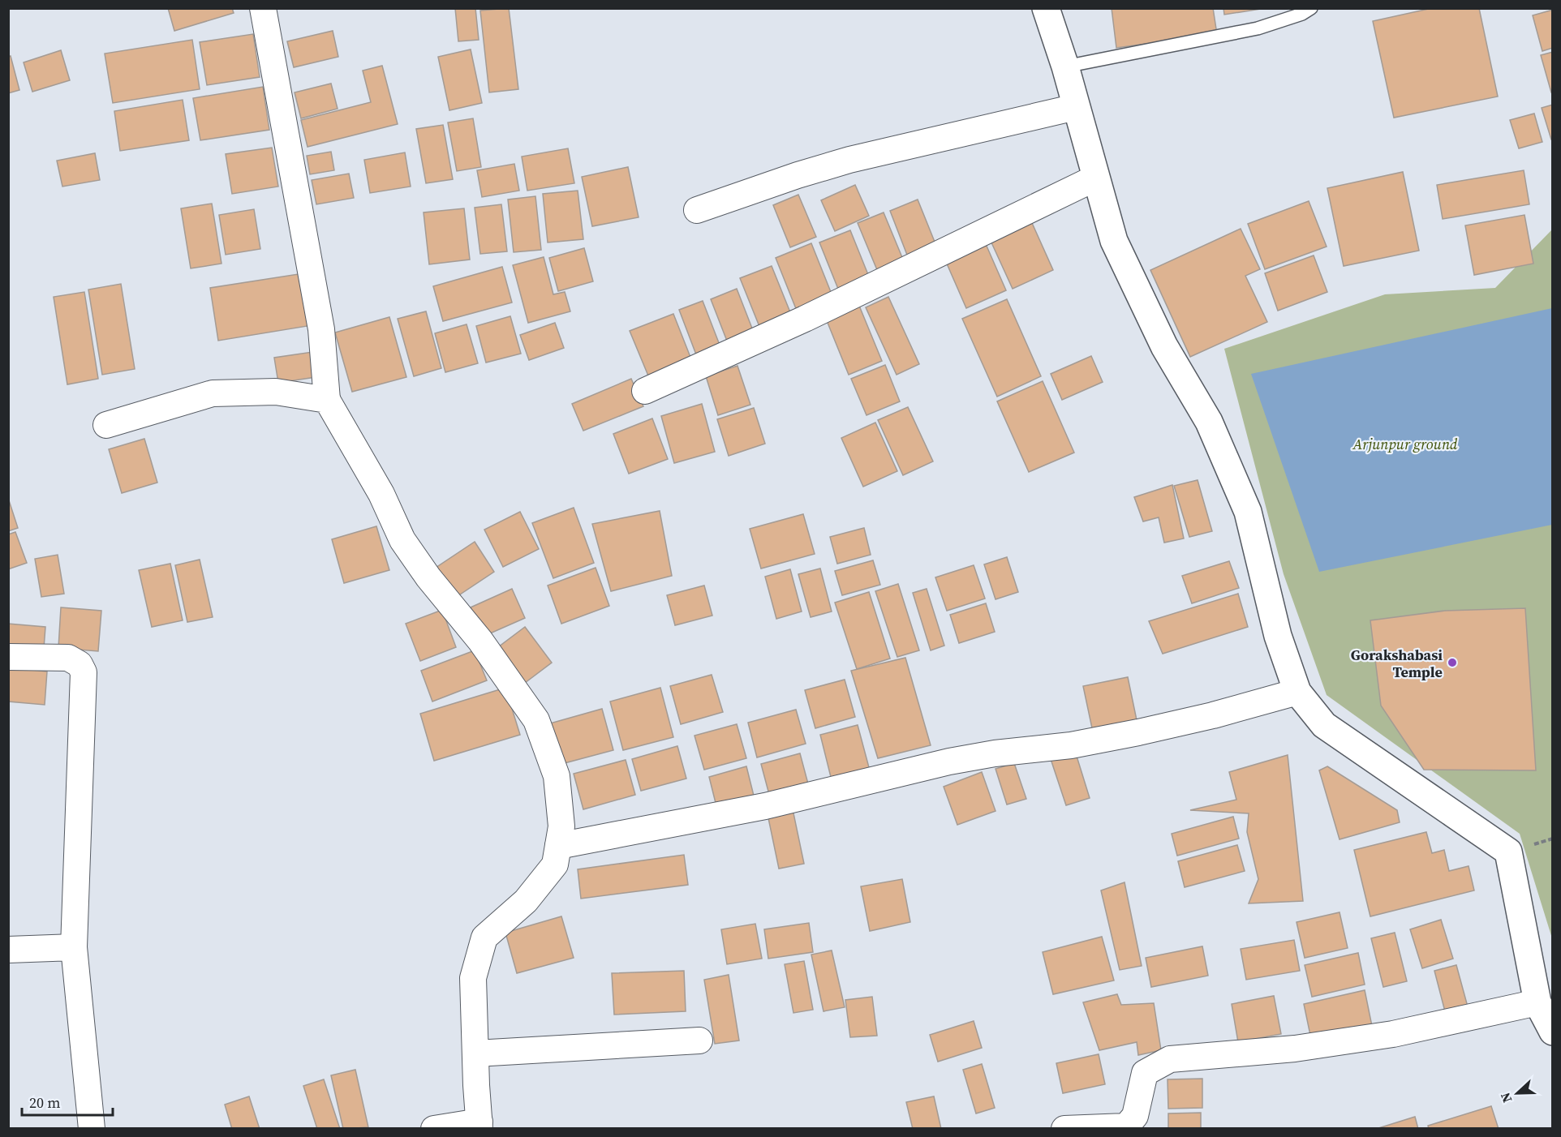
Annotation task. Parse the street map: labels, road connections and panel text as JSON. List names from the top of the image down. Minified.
{"parks":["Arjunpur ground"],"places":["Gorakshabasi Temple"],"scale_bar":"20 m","north":"left"}
